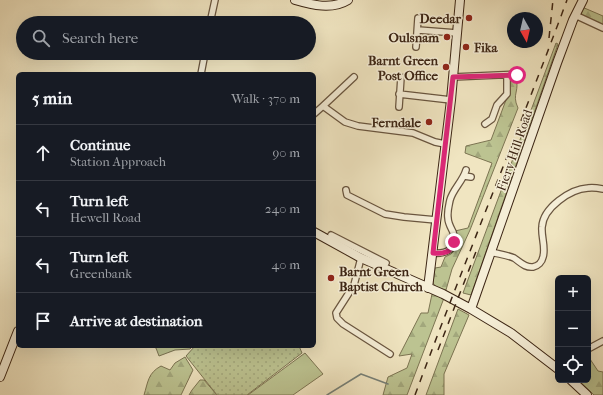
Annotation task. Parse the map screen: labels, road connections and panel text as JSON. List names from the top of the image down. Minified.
{"streets":{"street":["Fiery Hill Road"]},"places":["Deedar","Oulsnam","Fika","Barnt Green Post Office","Ferndale","Barnt Green Baptist Church"],"north":"bottom","page":{"search":"Search here","heading":["5 min","Walk · 370 m"],"list":[["Continue","Station Approach","90 m"],["Turn left","Hewell Road","240 m"],["Turn left","Greenbank","40 m"],"Arrive at destination"],"map_buttons":["+","−"]}}
